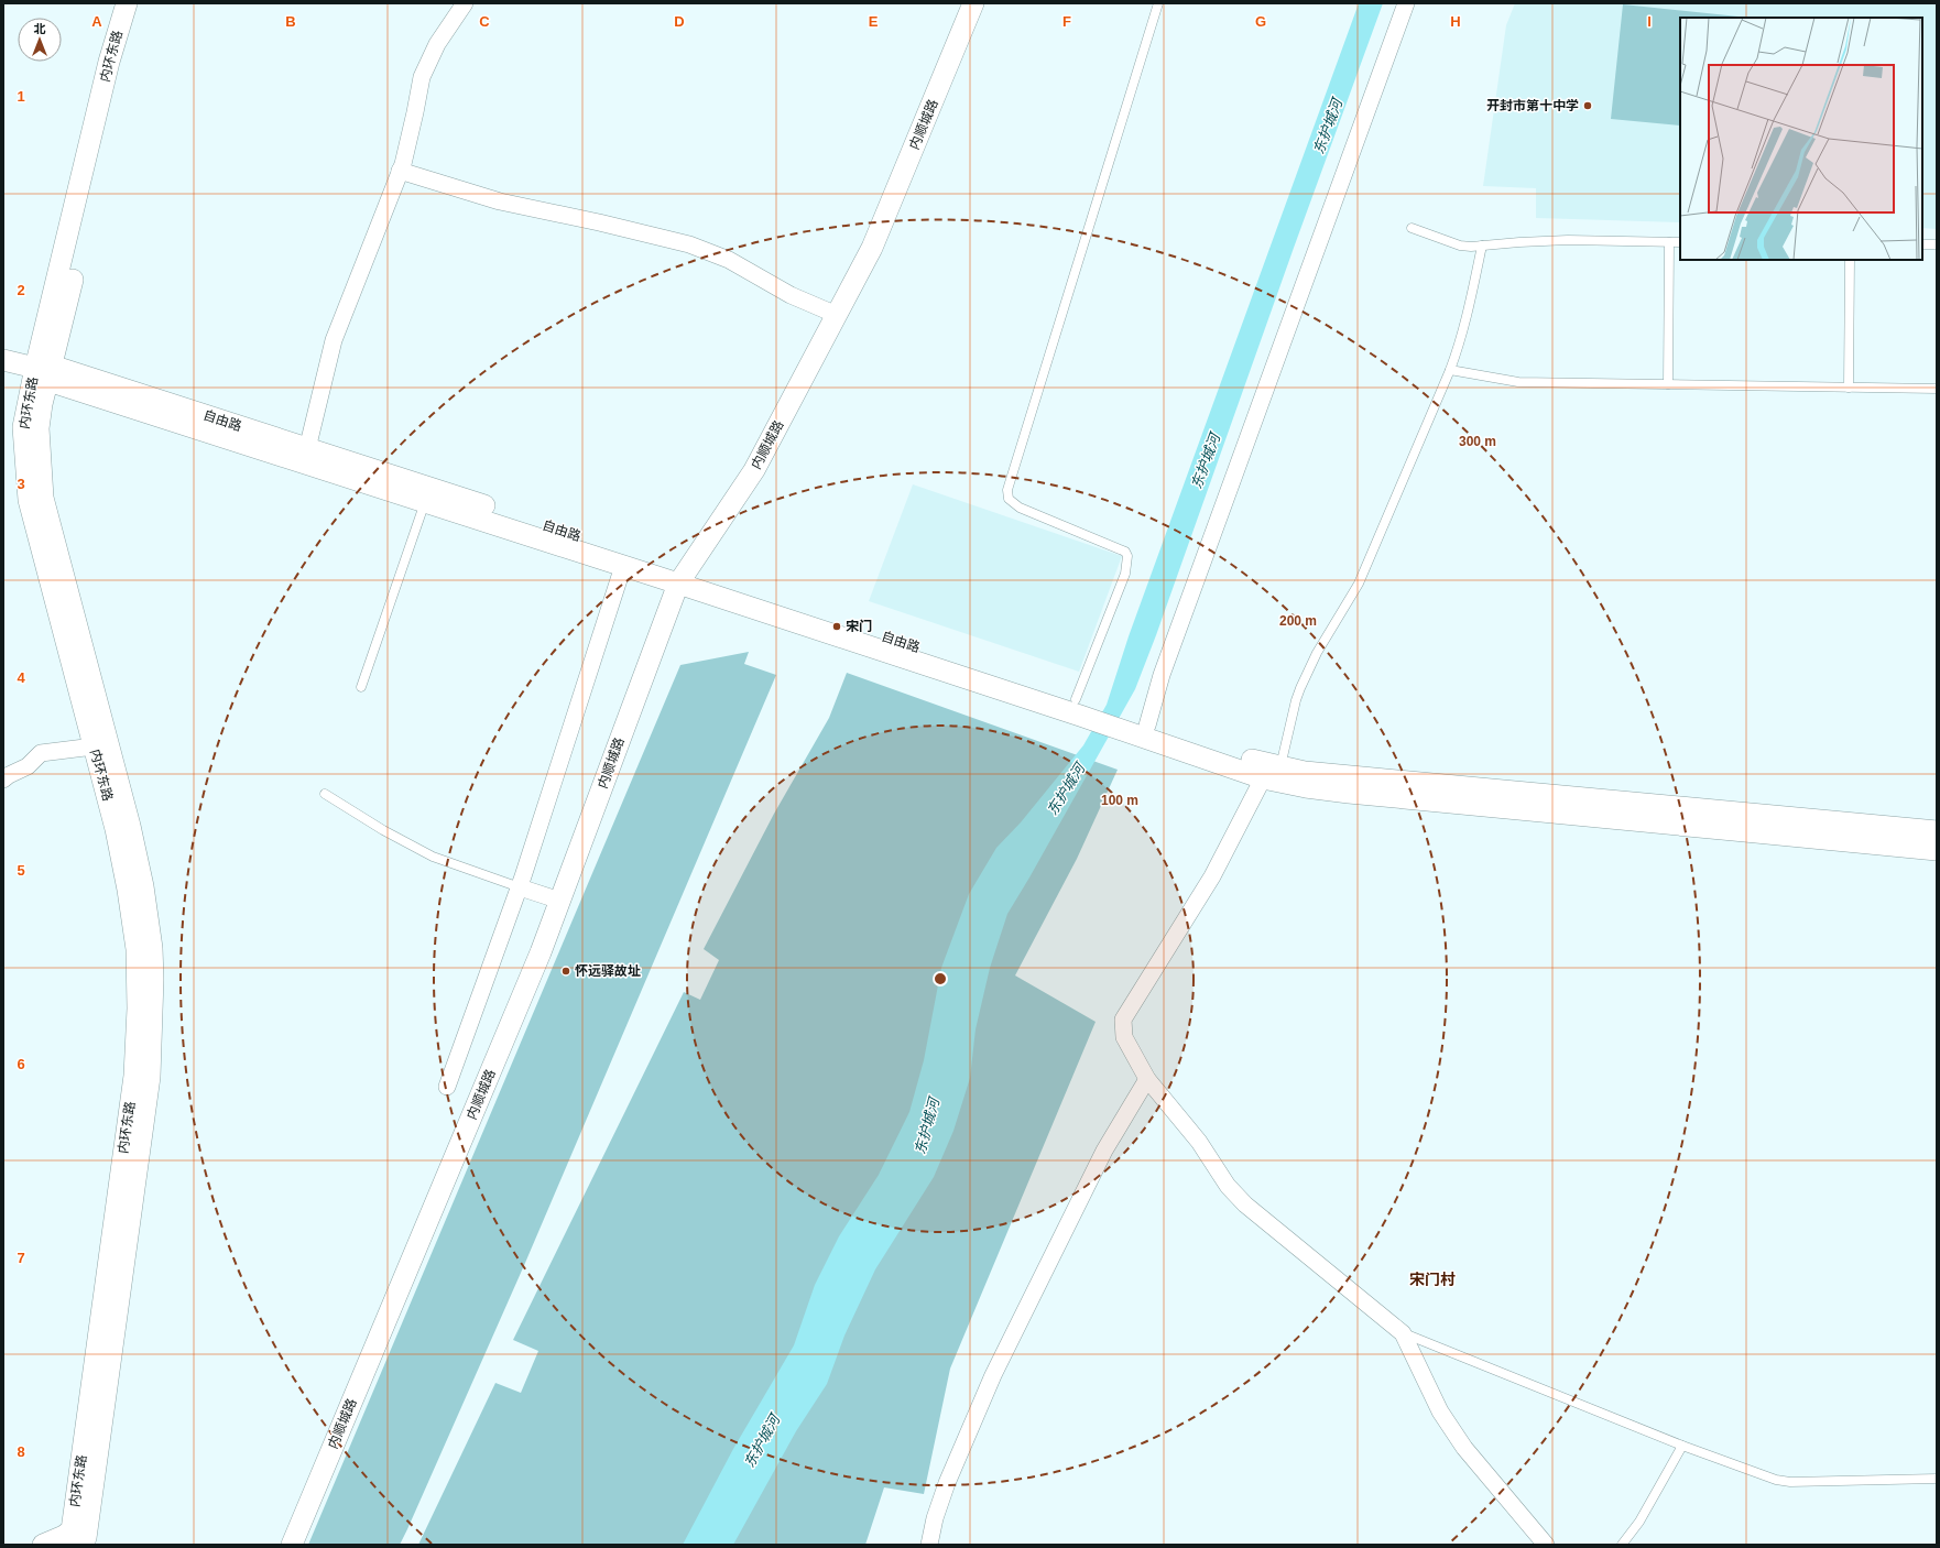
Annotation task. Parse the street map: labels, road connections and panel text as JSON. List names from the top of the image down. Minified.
{"streets":{"street":["内环东路","内顺城路","自由路"]},"crossings":[["内环东路","自由路"],["内顺城路","自由路"]],"districts":["宋门村"],"water":["东护城河"],"places":["开封市第十中学","宋门","怀远驿故址"],"north":"top","grid":{"columns":["A","B","C","D","E","F","G","H","I"],"rows":["1","2","3","4","5","6","7","8"]},"rings":["300 m","200 m","100 m"]}
